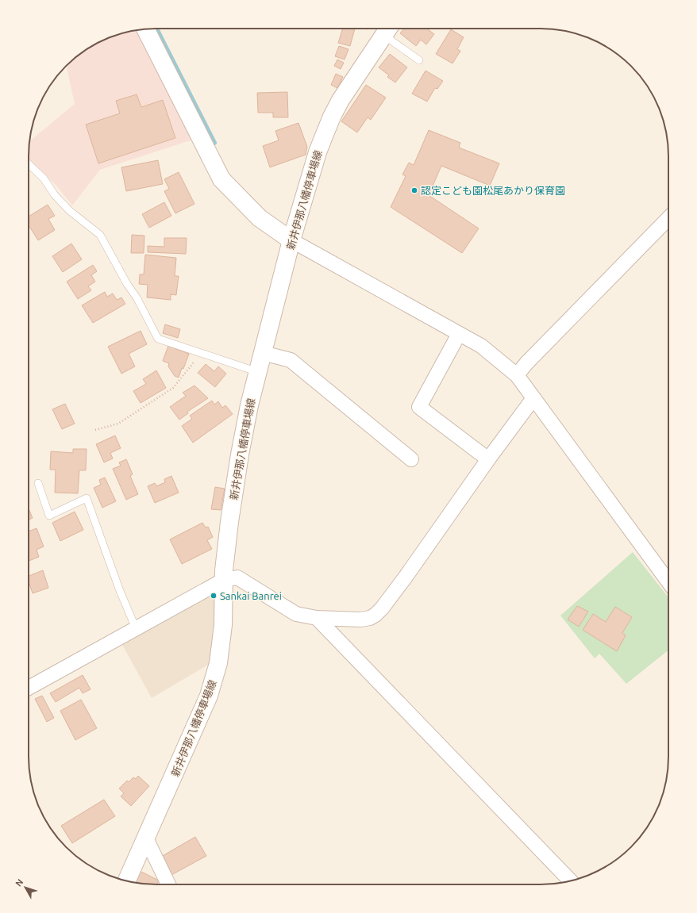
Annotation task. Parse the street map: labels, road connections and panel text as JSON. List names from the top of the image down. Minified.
{"streets":{"main road":["新井伊那八幡停車場線"]},"places":["認定こども園松尾あかり保育園","Sankai Banrei"],"north":"top left"}
